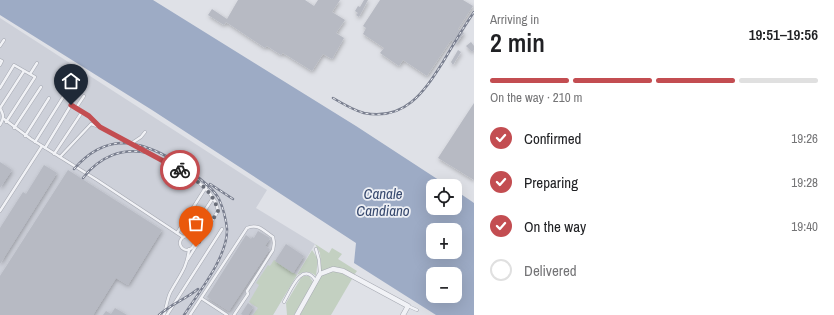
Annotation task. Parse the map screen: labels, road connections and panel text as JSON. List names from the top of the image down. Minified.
{"water":["Canale Candiano"],"page":{"heading":["2 min","Arriving in","19:51–19:56"],"bar":"On the way · 210 m","list":[["Confirmed","19:26"],["Preparing","19:28"],["On the way","19:40"],"Delivered"],"map_buttons":["+","−"]}}
